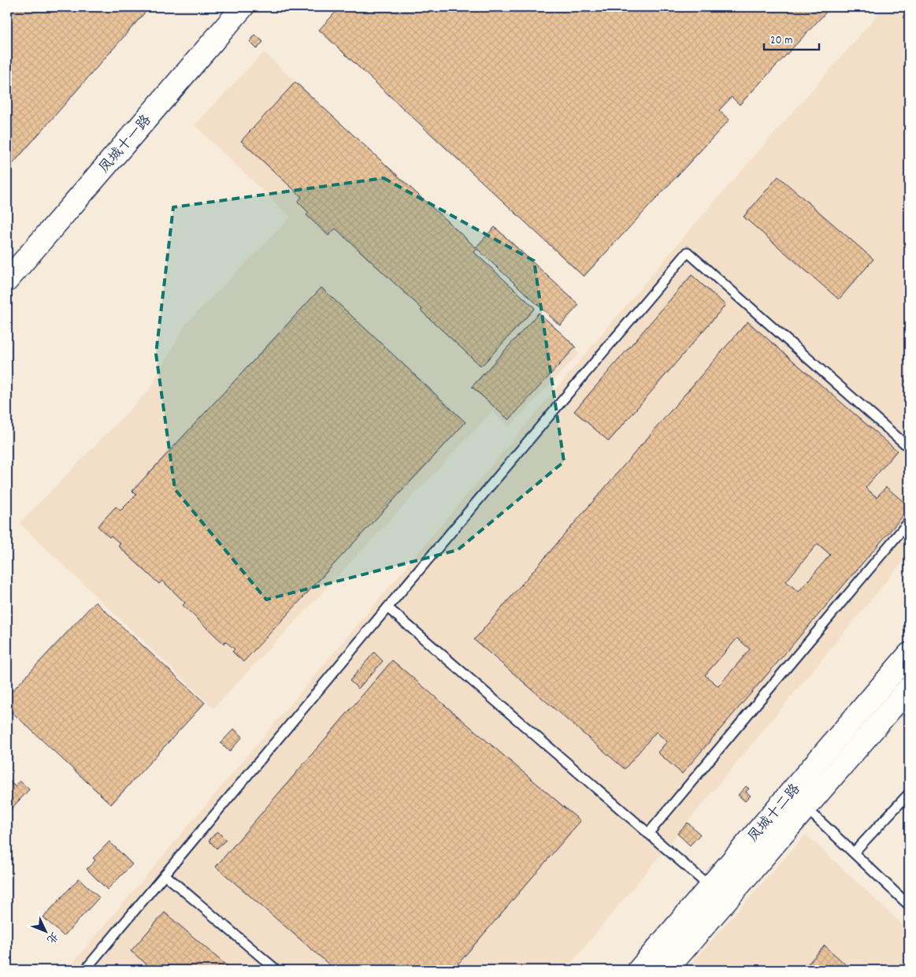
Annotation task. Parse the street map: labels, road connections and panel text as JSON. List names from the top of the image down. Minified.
{"streets":{"main road":["凤城十一路","凤城十二路"]},"scale_bar":"20 m","north":"bottom right"}
